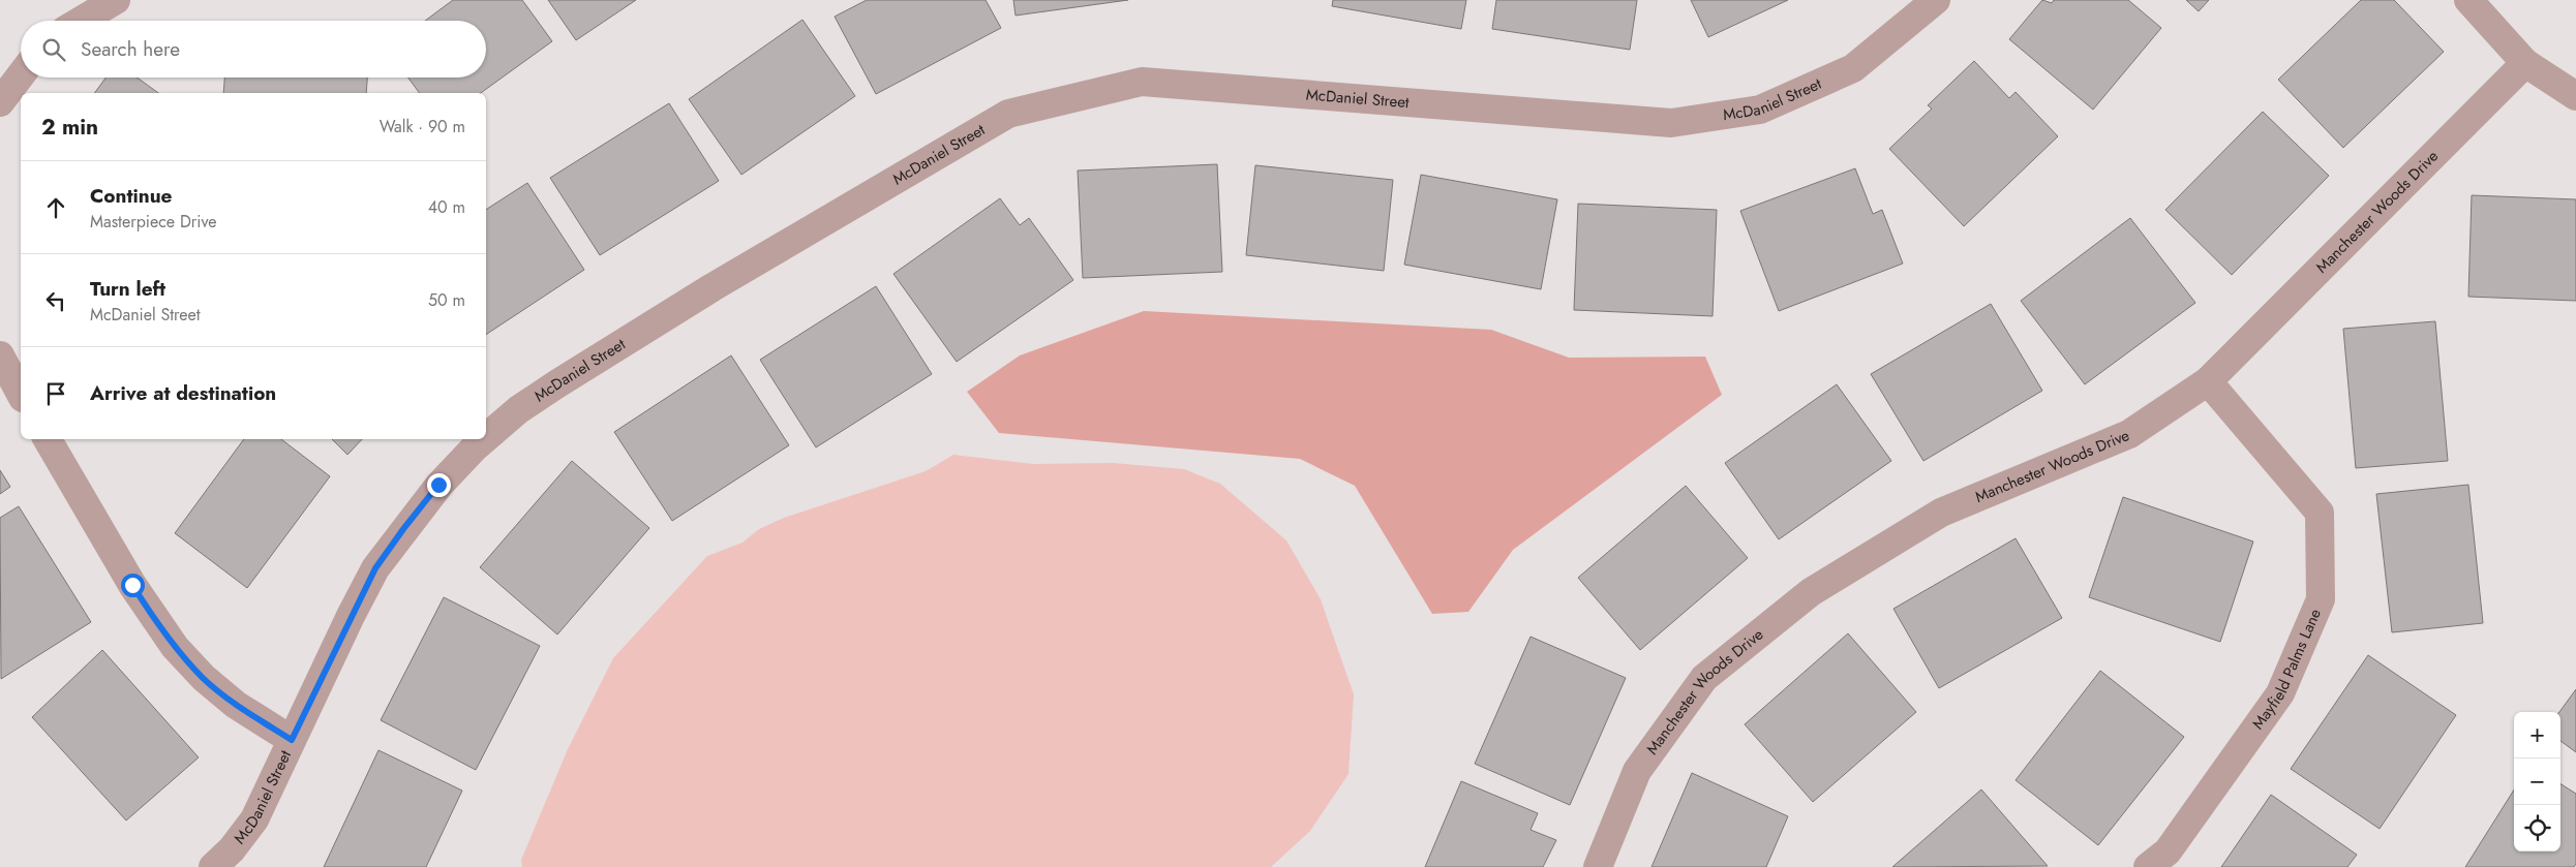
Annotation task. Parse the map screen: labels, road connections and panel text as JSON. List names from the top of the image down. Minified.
{"streets":{"street":["McDaniel Street","Manchester Woods Drive","Mayfield Palms Lane"]},"crossings":[["Manchester Woods Drive","Mayfield Palms Lane"]],"page":{"search":"Search here","heading":["2 min","Walk · 90 m"],"list":[["Continue","Masterpiece Drive","40 m"],["Turn left","McDaniel Street","50 m"],"Arrive at destination"],"map_buttons":["+","−"]}}
